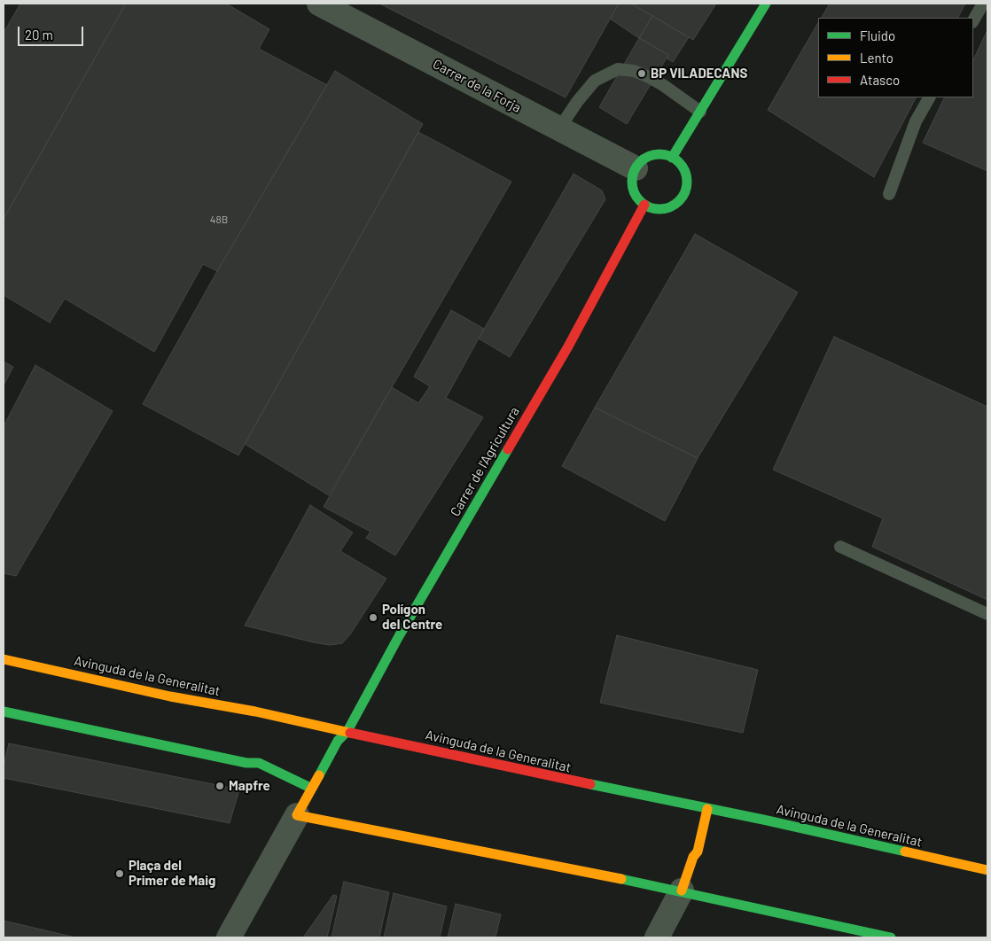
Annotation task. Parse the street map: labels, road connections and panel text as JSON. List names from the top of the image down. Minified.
{"streets":{"street":["Carrer de la Forja","Carrer de l'Agricultura","Avinguda de la Generalitat"]},"crossings":[["Carrer de la Forja","Carrer de l'Agricultura"],["Carrer de l'Agricultura","Avinguda de la Generalitat"]],"places":["BP VILADECANS","Polígon del Centre","Mapfre","Plaça del Primer de Maig"],"house_numbers":["48B"],"legend":["Fluido","Lento","Atasco"],"scale_bar":"20 m"}
